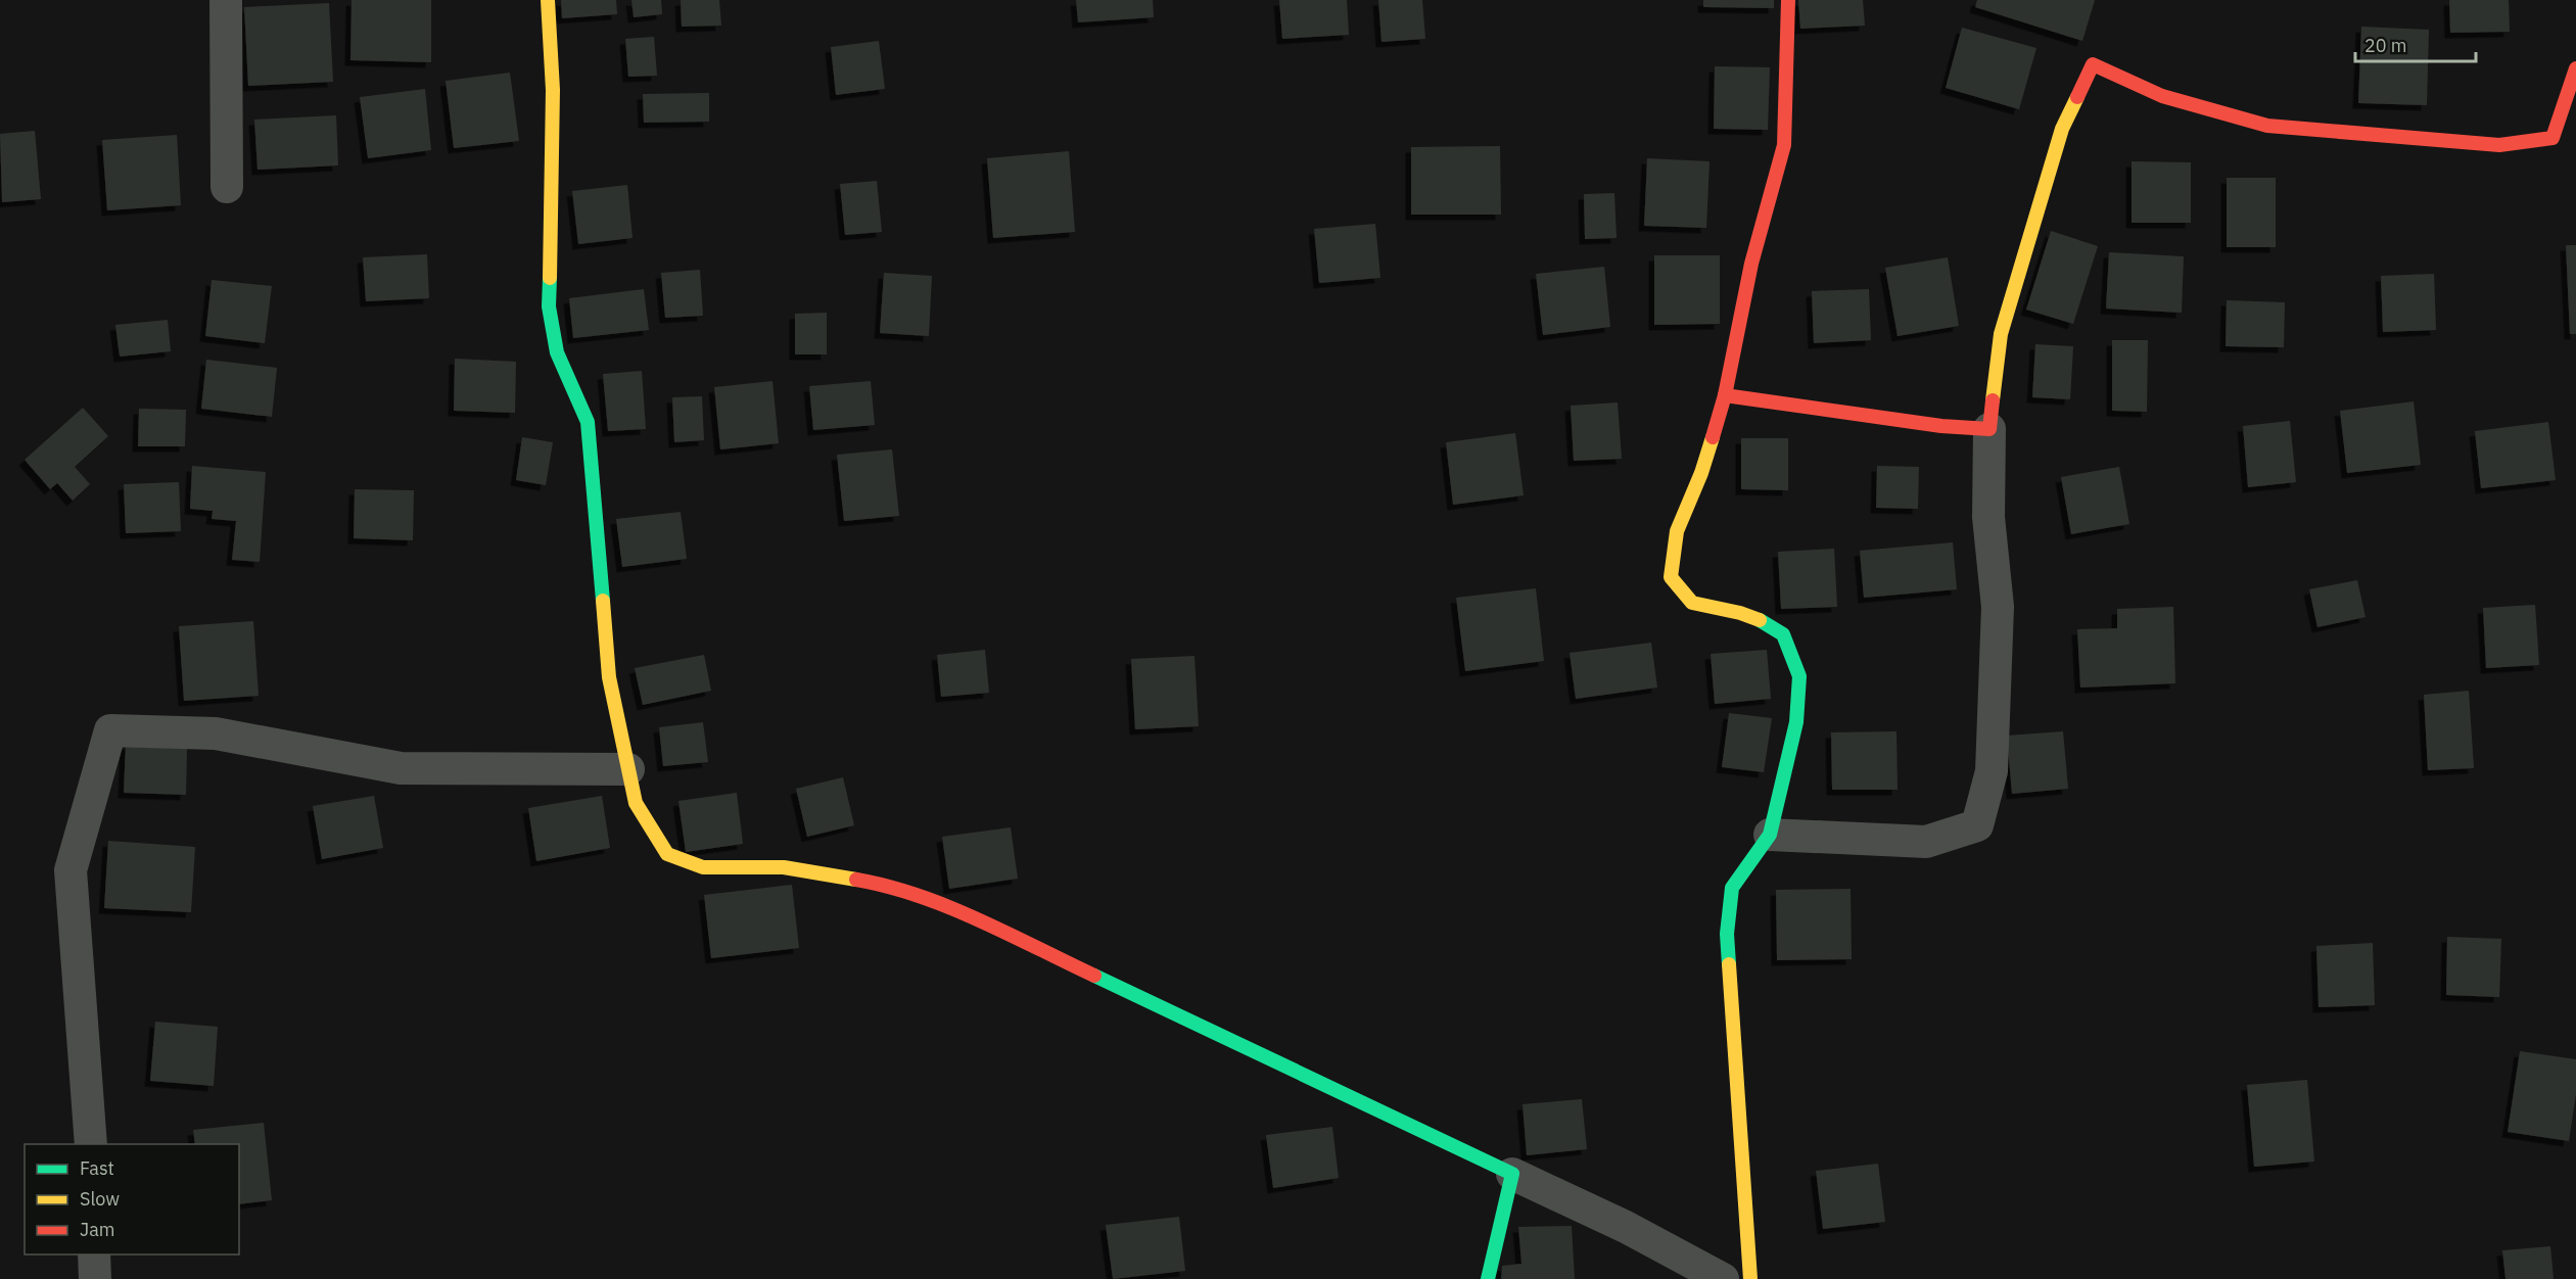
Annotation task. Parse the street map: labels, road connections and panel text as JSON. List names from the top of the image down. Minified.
{"legend":["Fast","Slow","Jam"],"scale_bar":"20 m"}
